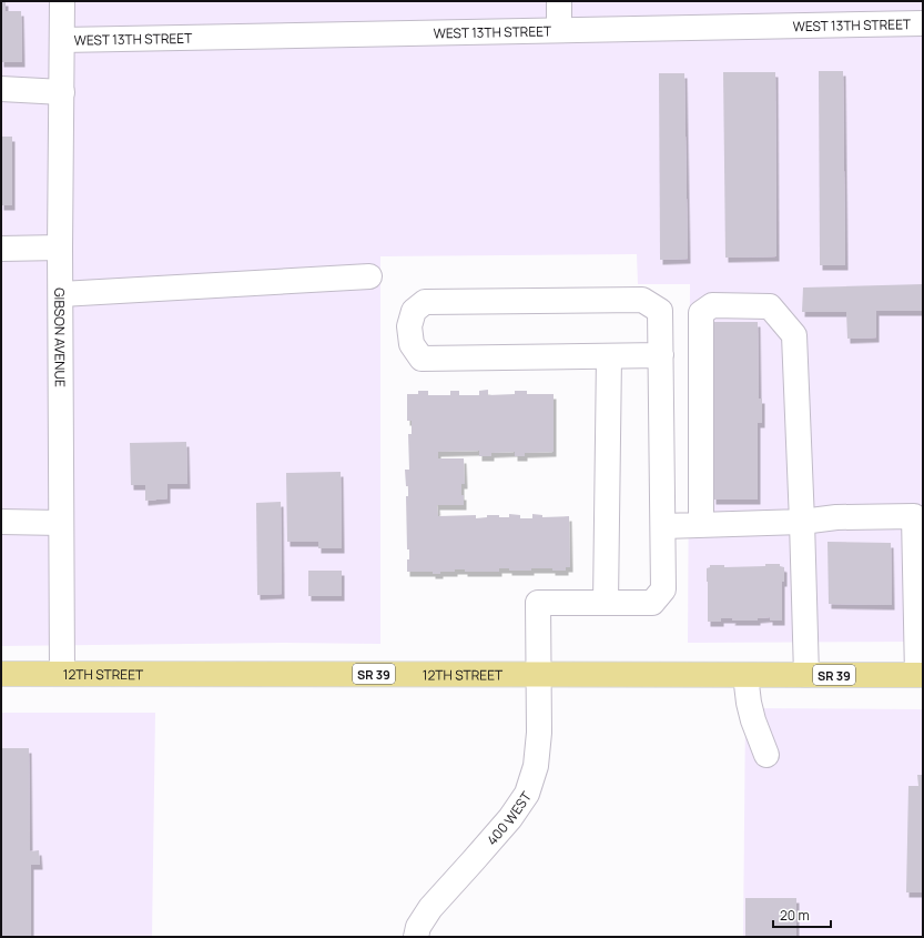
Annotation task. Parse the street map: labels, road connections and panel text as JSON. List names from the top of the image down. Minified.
{"streets":{"main road":["12TH STREET","SR 39"],"street":["WEST 13TH STREET","GIBSON AVENUE","400 WEST"]},"crossings":[["WEST 13TH STREET","GIBSON AVENUE"],["GIBSON AVENUE","12TH STREET"],["12TH STREET","400 WEST"]],"scale_bar":"20 m"}
